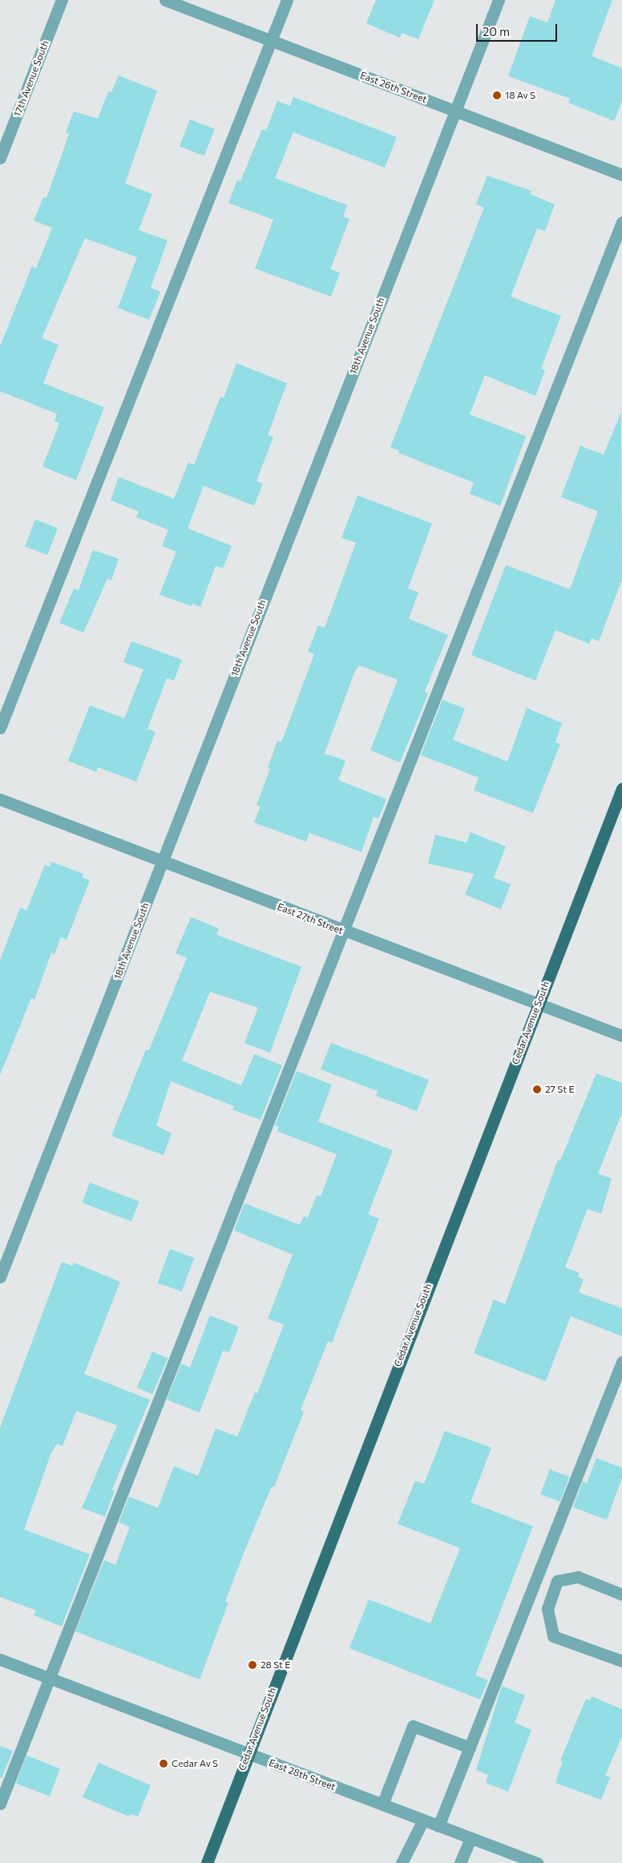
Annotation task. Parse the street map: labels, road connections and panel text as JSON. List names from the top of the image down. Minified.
{"streets":{"main road":["Cedar Avenue South"],"street":["17th Avenue South","East 26th Street","18th Avenue South","East 27th Street","East 28th Street"]},"crossings":[["East 26th Street","18th Avenue South"],["18th Avenue South","East 27th Street"],["East 27th Street","Cedar Avenue South"],["Cedar Avenue South","East 28th Street"]],"places":["18 Av S","27 St E","28 St E","Cedar Av S"],"scale_bar":"20 m"}
